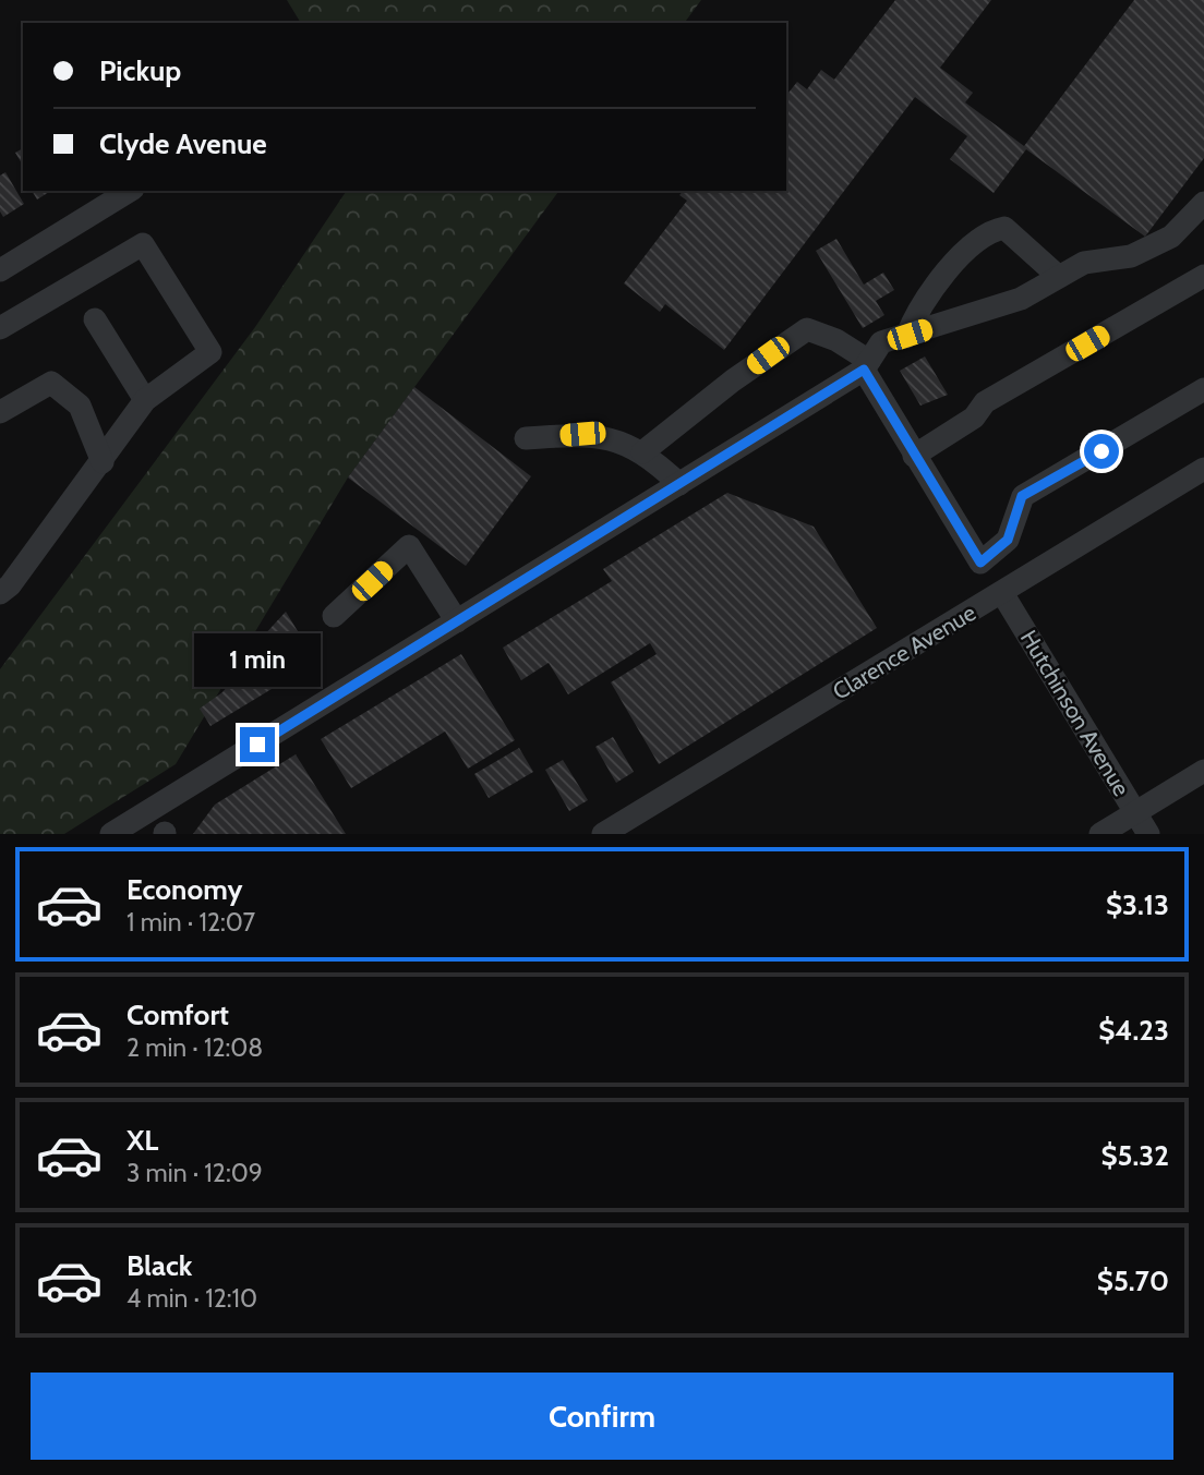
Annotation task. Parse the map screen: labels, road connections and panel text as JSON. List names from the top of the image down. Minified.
{"streets":{"street":["Clarence Avenue","Hutchinson Avenue"]},"crossings":[["Clarence Avenue","Hutchinson Avenue"]],"page":{"banner":["Pickup","Clyde Avenue"],"bubble":"1 min","list":[{"name":"Economy","note":"1 min · 12:07","value":"$3.13"},{"name":"Comfort","note":"2 min · 12:08","value":"$4.23"},{"name":"XL","note":"3 min · 12:09","value":"$5.32"},{"name":"Black","note":"4 min · 12:10","value":"$5.70"}],"buttons":"Confirm"}}
